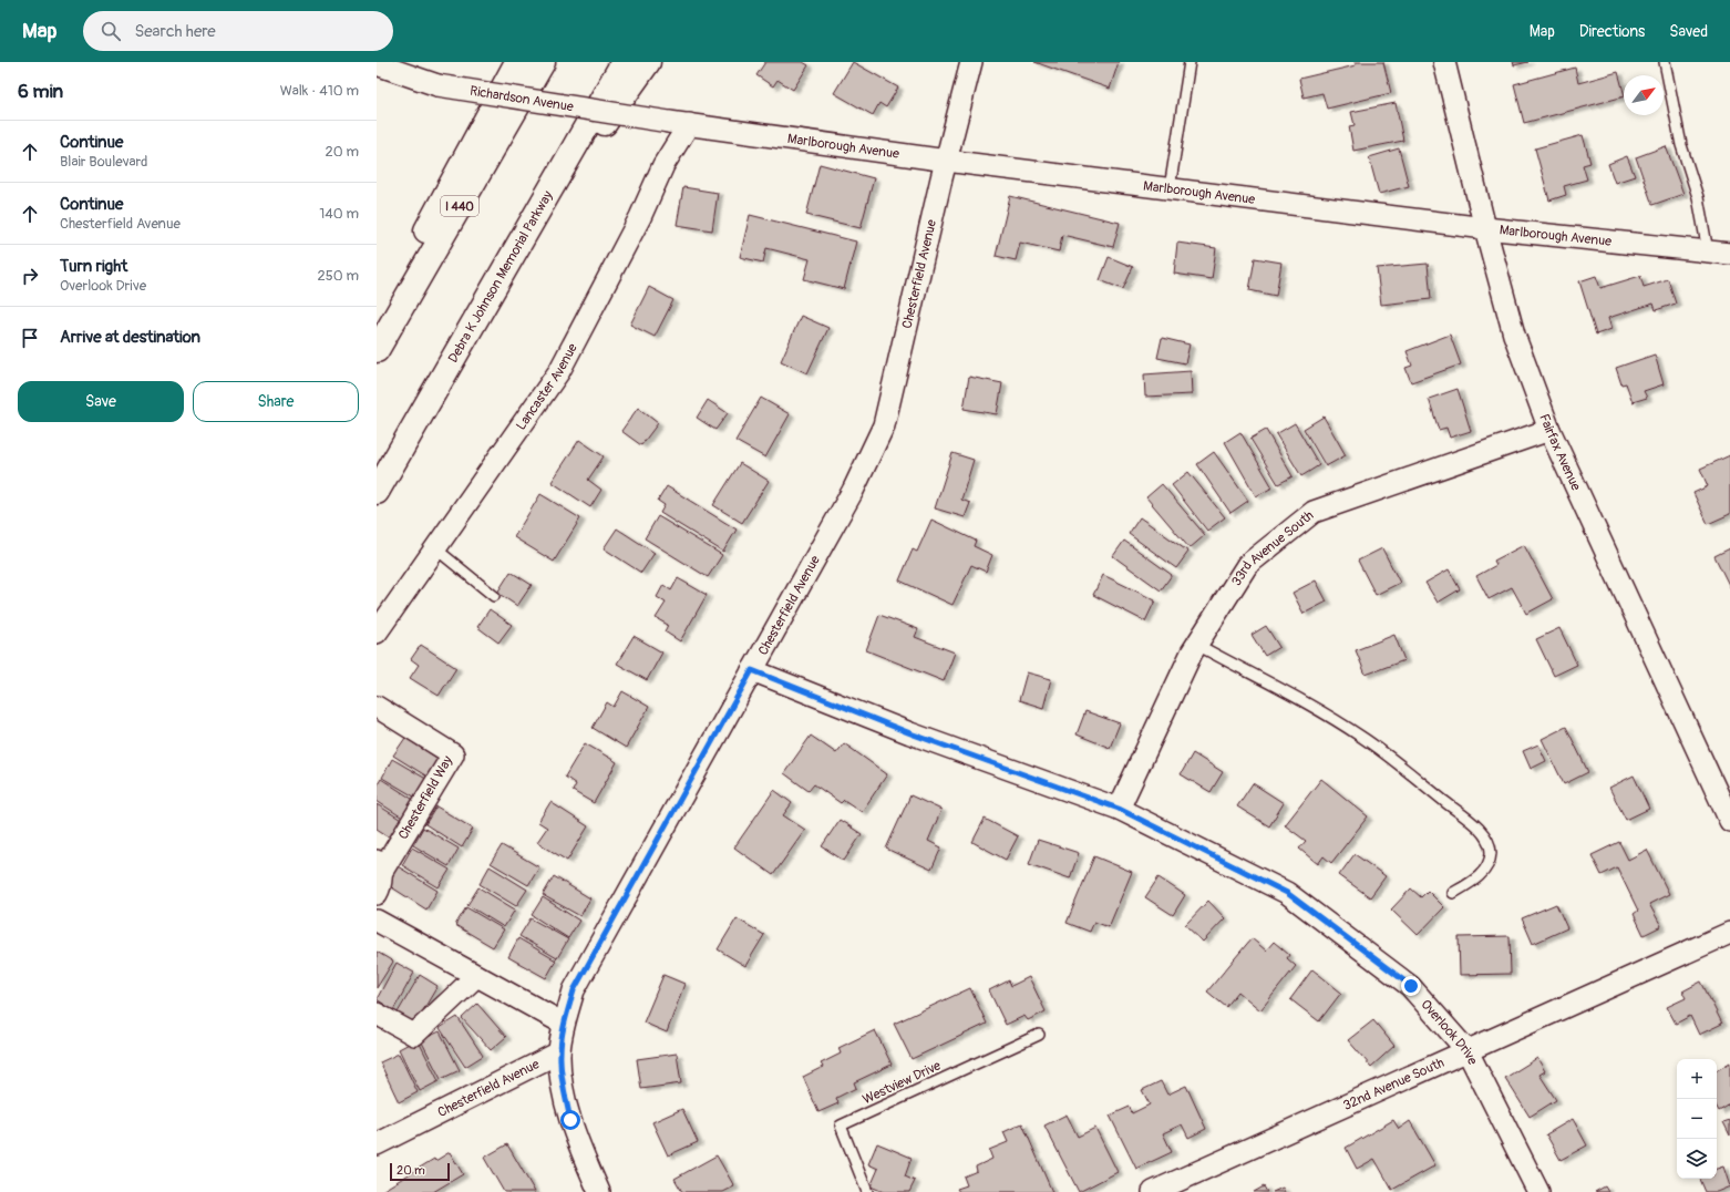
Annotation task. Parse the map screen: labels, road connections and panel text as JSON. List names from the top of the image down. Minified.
{"streets":{"highway":["I 440","Debra K Johnson Memorial Parkway"],"street":["Richardson Avenue","Marlborough Avenue","Chesterfield Avenue","Lancaster Avenue","Fairfax Avenue","33rd Avenue South","Chesterfield Way","Overlook Drive","32nd Avenue South"],"lane":["Westview Drive"]},"crossings":[["Richardson Avenue","Marlborough Avenue"],["Richardson Avenue","Lancaster Avenue"],["Marlborough Avenue","Chesterfield Avenue"],["Marlborough Avenue","Lancaster Avenue"],["Marlborough Avenue","Fairfax Avenue"],["Chesterfield Avenue","Overlook Drive"],["Fairfax Avenue","33rd Avenue South"],["33rd Avenue South","Overlook Drive"],["Overlook Drive","32nd Avenue South"]],"scale_bar":"20 m","north":"top right","page":{"header":"Map","search":"Search here","nav":["Map","Directions","Saved"],"heading":["6 min","Walk · 410 m"],"list":[["Continue","Blair Boulevard","20 m"],["Continue","Chesterfield Avenue","140 m"],["Turn right","Overlook Drive","250 m"],"Arrive at destination"],"buttons":["Save","Share"],"map_buttons":["+","−"],"scale":"20 m"}}
